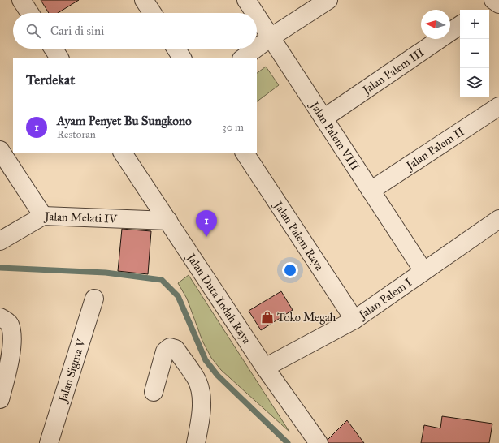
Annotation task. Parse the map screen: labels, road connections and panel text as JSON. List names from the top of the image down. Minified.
{"streets":{"street":["Jalan Palem III","Jalan Palem VIII","Jalan Palem II","Jalan Melati IV","Jalan Palem Raya","Jalan Duta Indah Raya","Jalan Palem I","Jalan Sigma V"]},"crossings":[["Jalan Palem III","Jalan Palem VIII"],["Jalan Palem VIII","Jalan Palem II"],["Jalan Palem VIII","Jalan Palem I"],["Jalan Melati IV","Jalan Duta Indah Raya"],["Jalan Palem Raya","Jalan Palem I"],["Jalan Duta Indah Raya","Jalan Palem I"]],"places":{"shop":["Toko Megah"]},"north":"left","page":{"map_buttons":["+","−"],"search":"Cari di sini","heading":"Terdekat","list":[{"mark":"1","name":"Ayam Penyet Bu Sungkono","note":"Restoran","value":"30 m"}],"pins":"1"}}
